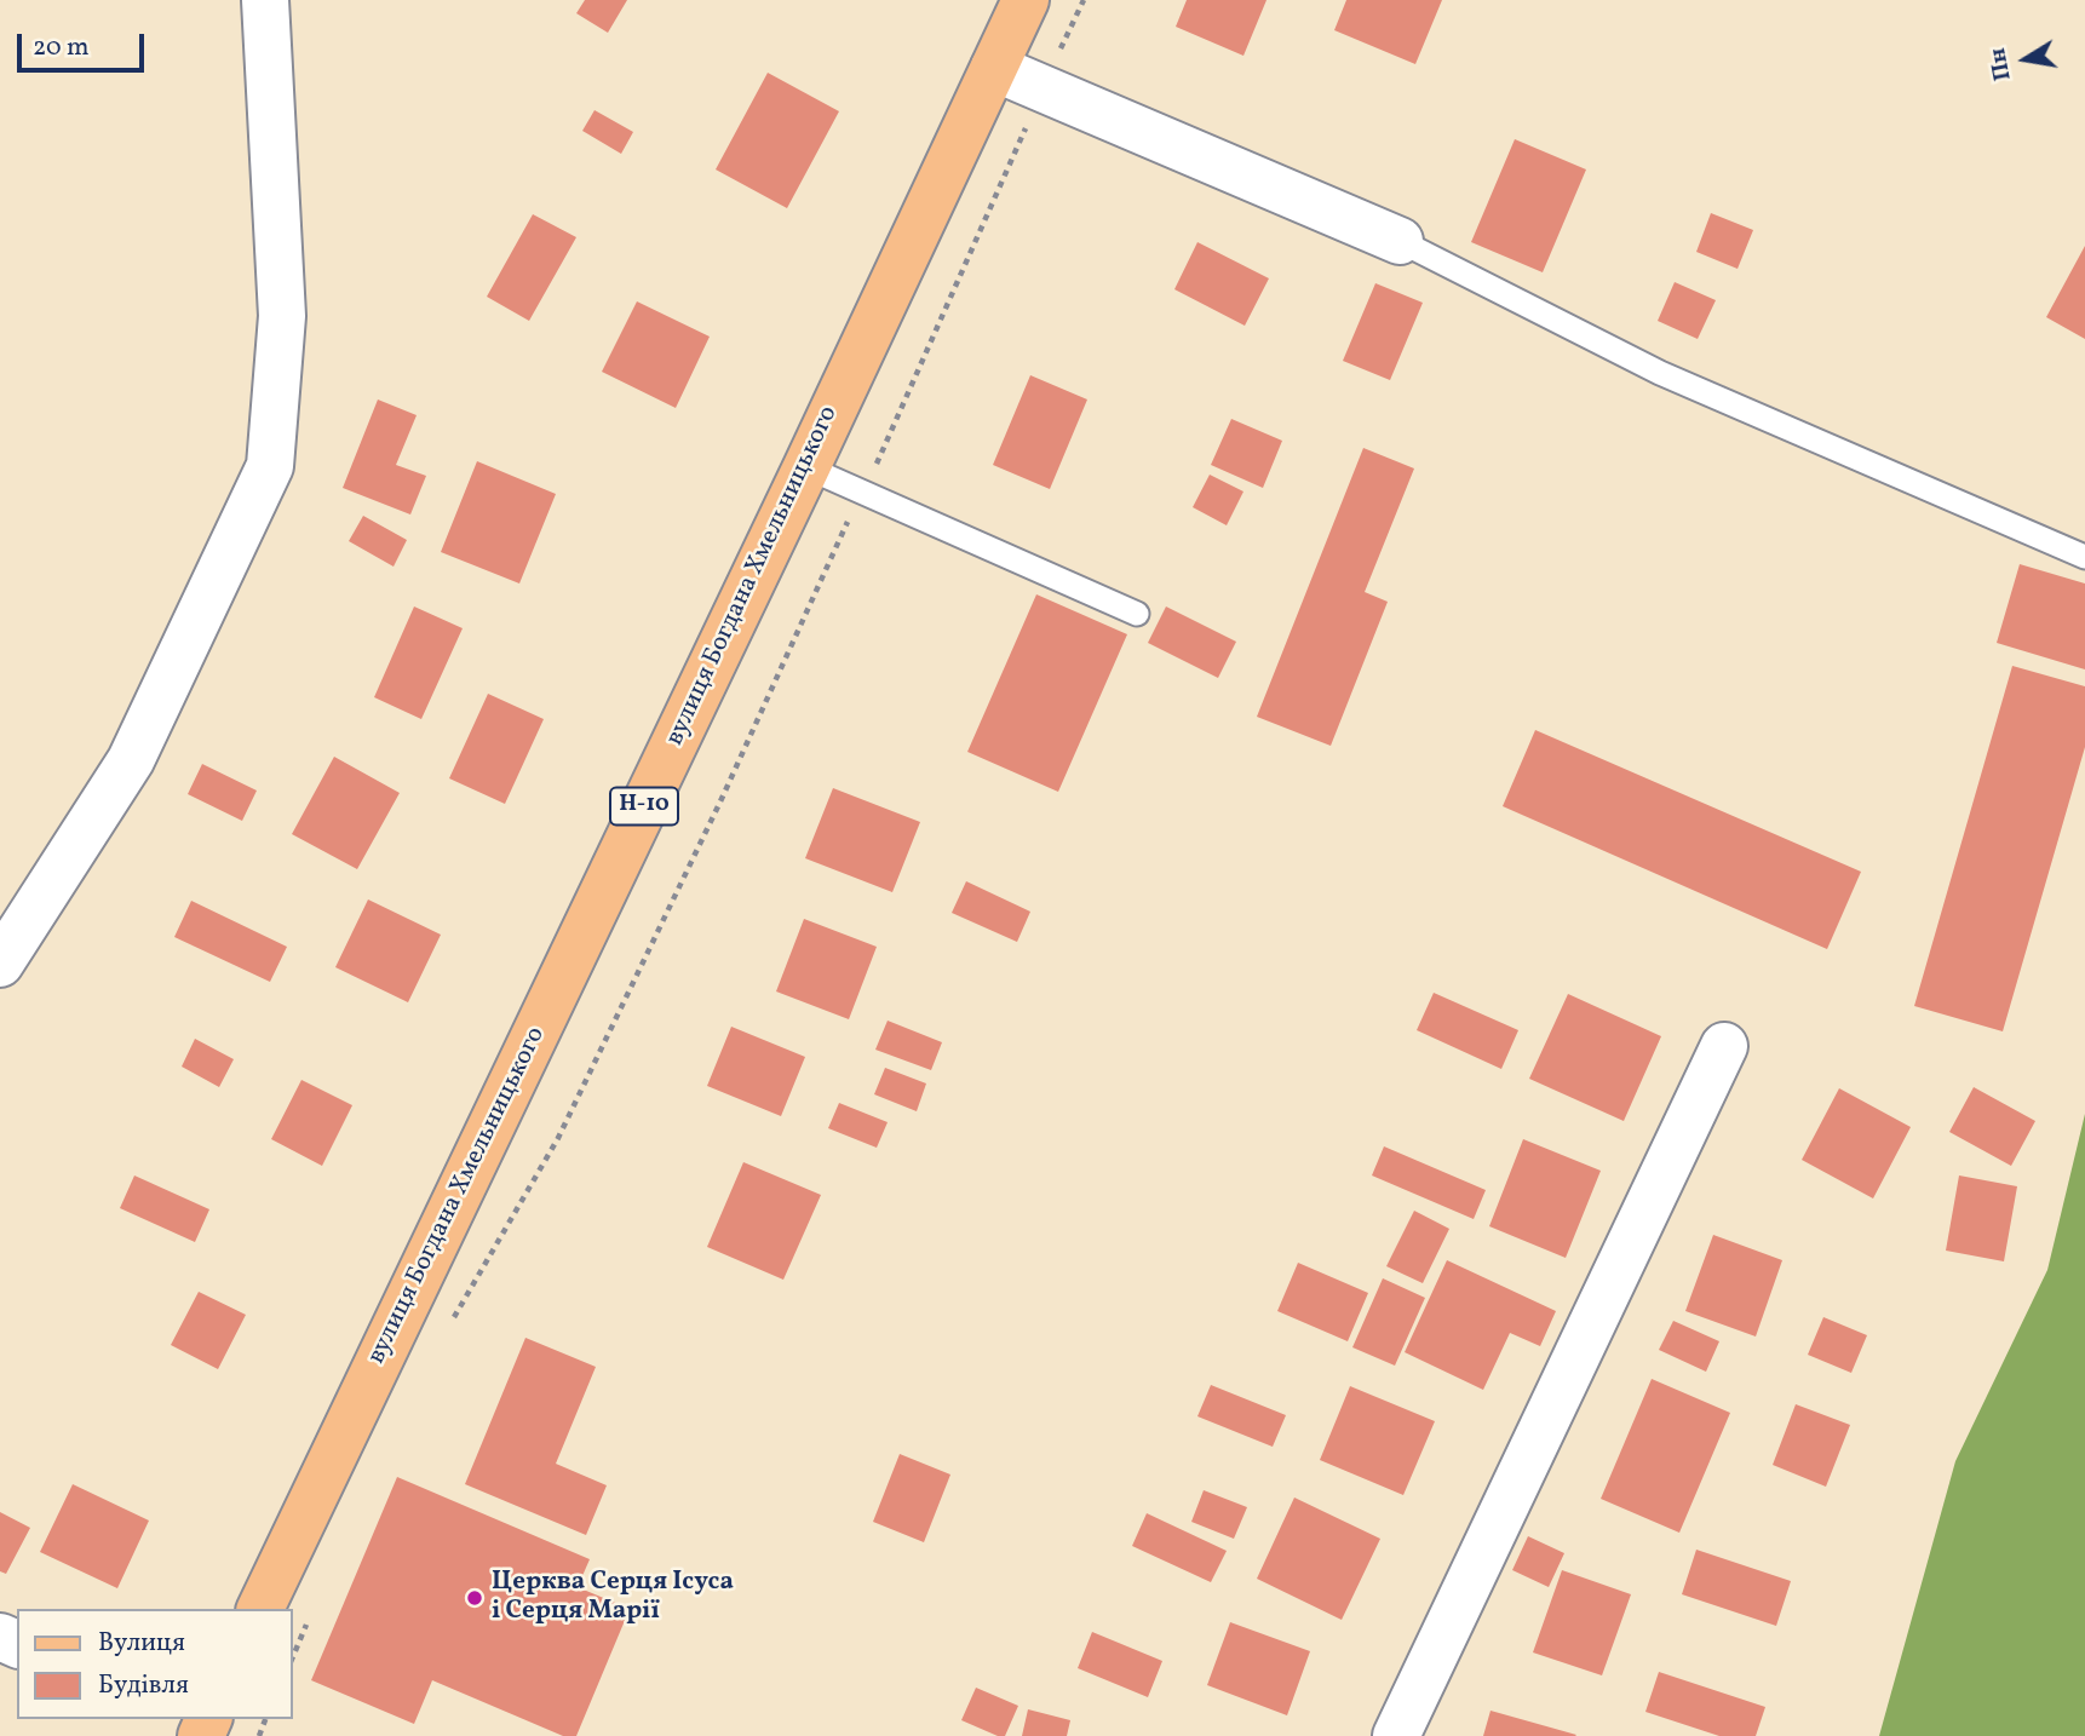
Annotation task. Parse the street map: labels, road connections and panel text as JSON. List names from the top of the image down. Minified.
{"streets":{"main road":["вулиця Богдана Хмельницького","Н-10"]},"places":["Церква Серця Ісуса і Серця Марії"],"legend":["Вулиця","Будівля"],"scale_bar":"20 m","north":"left"}
